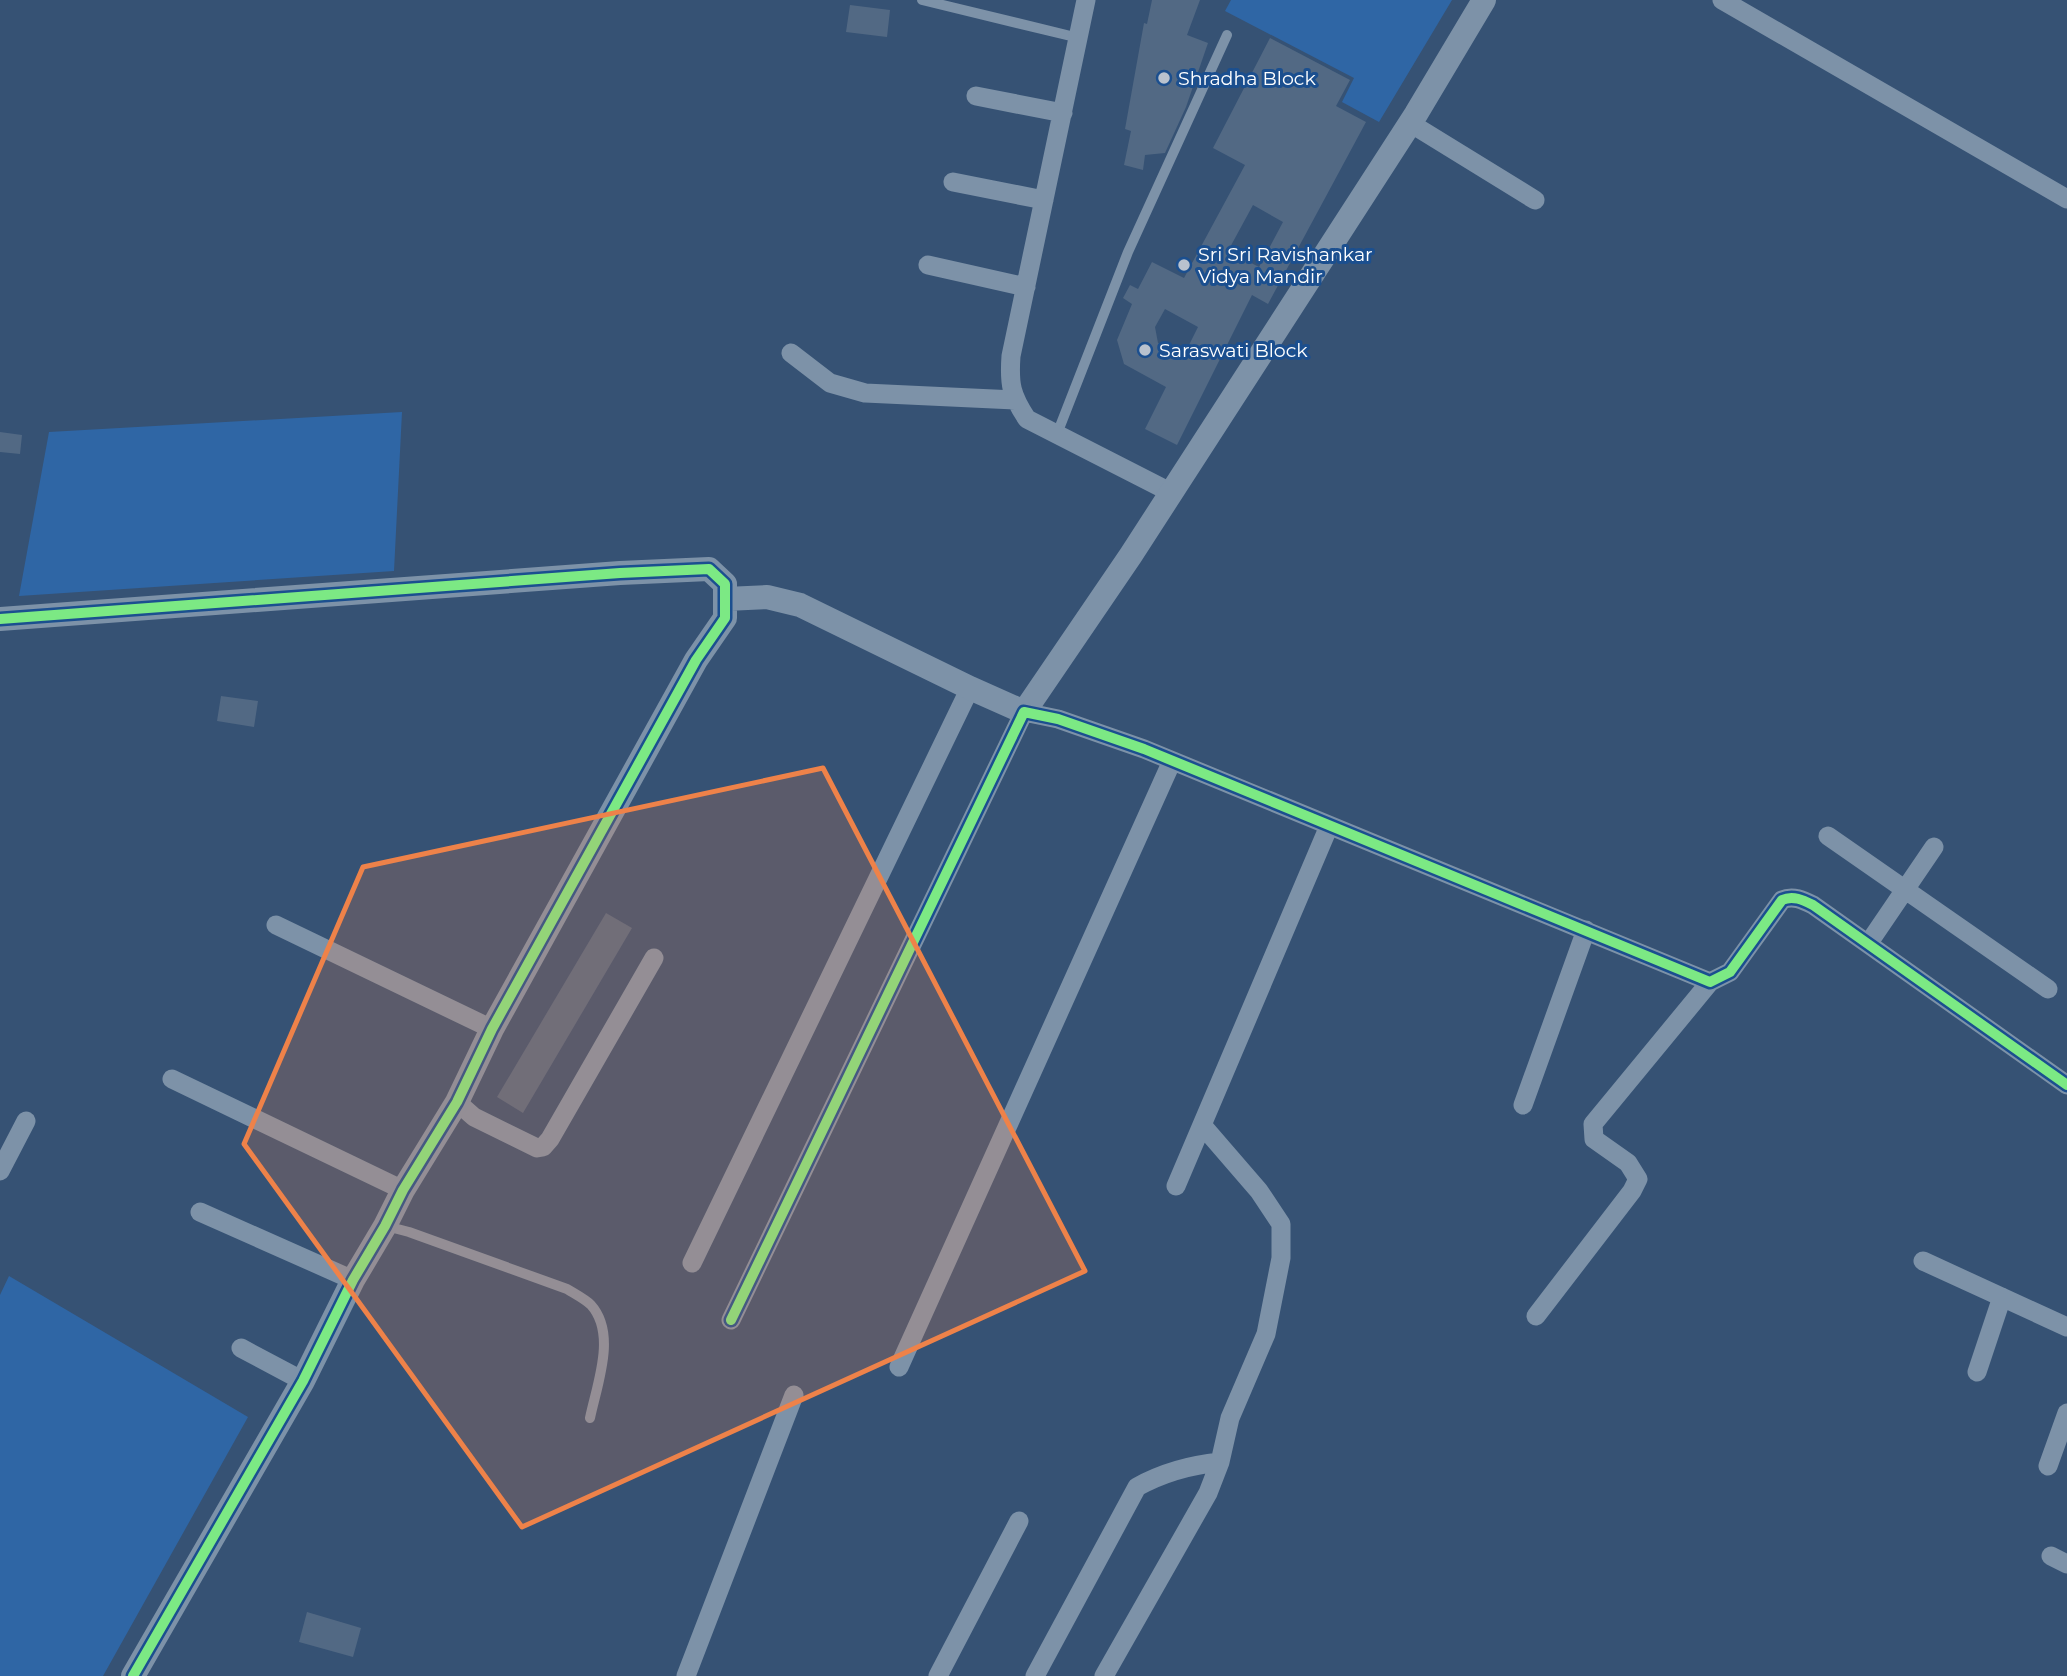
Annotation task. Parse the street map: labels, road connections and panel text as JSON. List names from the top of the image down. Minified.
{"places":["Shradha Block","Sri Sri Ravishankar Vidya Mandir","Saraswati Block"]}
